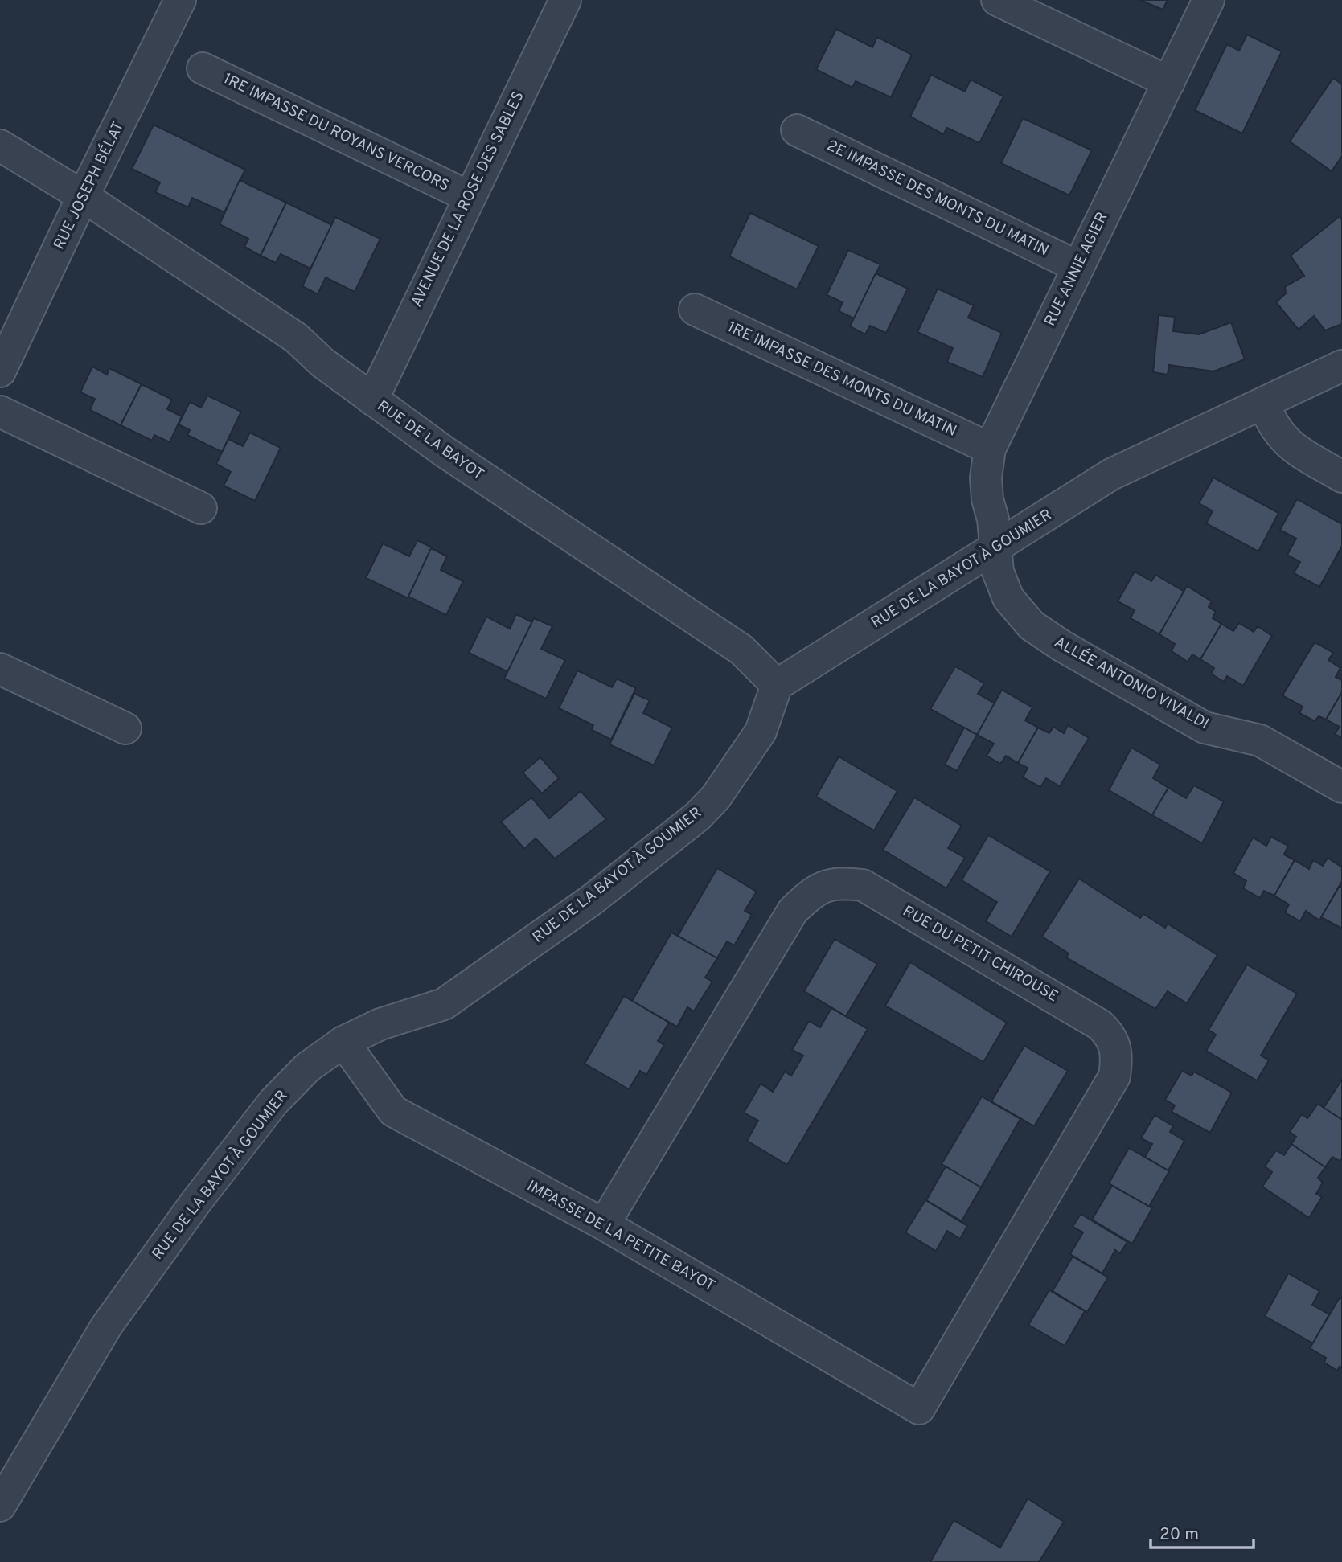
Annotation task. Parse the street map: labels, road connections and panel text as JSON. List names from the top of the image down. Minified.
{"streets":{"street":["1RE IMPASSE DU ROYANS VERCORS","RUE JOSEPH BÉLAT","2E IMPASSE DES MONTS DU MATIN","AVENUE DE LA ROSE DES SABLES","RUE ANNIE AGIER","1RE IMPASSE DES MONTS DU MATIN","RUE DE LA BAYOT","RUE DE LA BAYOT À GOUMIER","ALLÉE ANTONIO VIVALDI","RUE DU PETIT CHIROUSE","IMPASSE DE LA PETITE BAYOT"]},"crossings":[["1RE IMPASSE DU ROYANS VERCORS","AVENUE DE LA ROSE DES SABLES"],["RUE JOSEPH BÉLAT","RUE DE LA BAYOT"],["2E IMPASSE DES MONTS DU MATIN","RUE ANNIE AGIER"],["AVENUE DE LA ROSE DES SABLES","RUE DE LA BAYOT"],["RUE ANNIE AGIER","1RE IMPASSE DES MONTS DU MATIN"],["RUE ANNIE AGIER","RUE DE LA BAYOT À GOUMIER"],["RUE ANNIE AGIER","ALLÉE ANTONIO VIVALDI"],["RUE DE LA BAYOT","RUE DE LA BAYOT À GOUMIER"],["RUE DE LA BAYOT À GOUMIER","ALLÉE ANTONIO VIVALDI"],["RUE DE LA BAYOT À GOUMIER","IMPASSE DE LA PETITE BAYOT"],["RUE DU PETIT CHIROUSE","IMPASSE DE LA PETITE BAYOT"]],"scale_bar":"20 m"}
